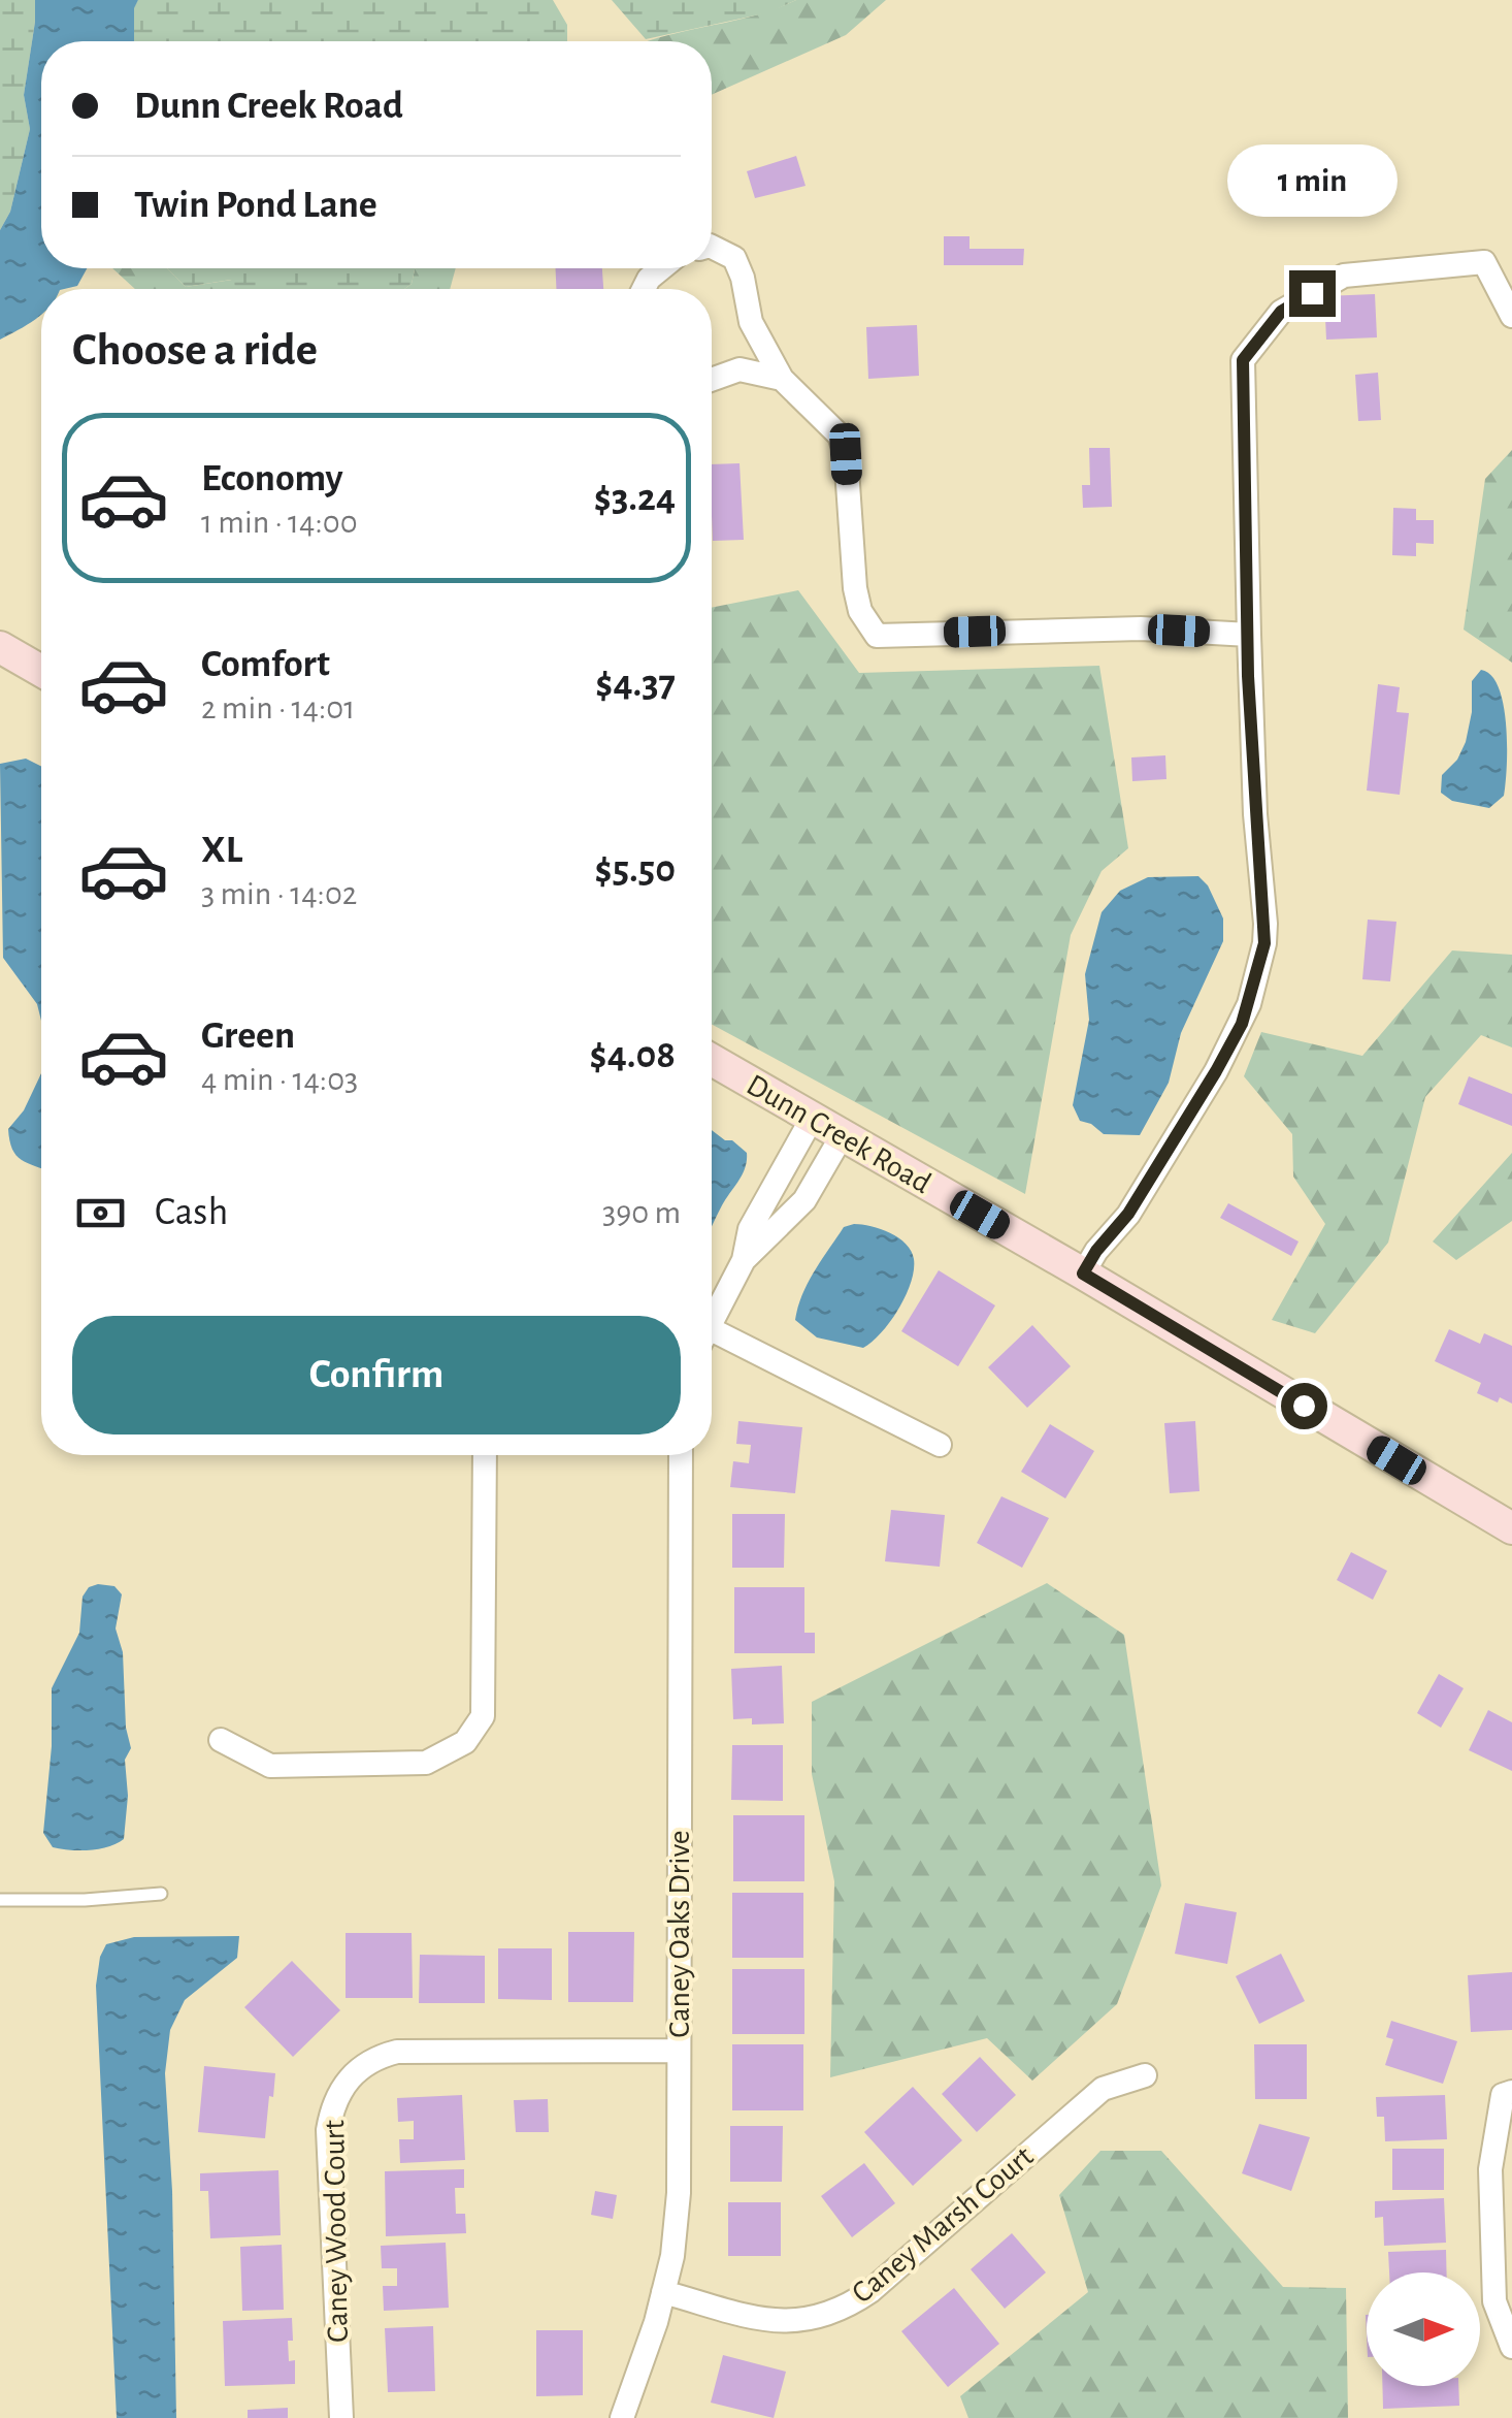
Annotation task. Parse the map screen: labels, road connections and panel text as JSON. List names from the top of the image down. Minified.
{"streets":{"street":["Dunn Creek Road","Caney Oaks Drive","Caney Marsh Court","Caney Wood Court"]},"crossings":[["Caney Oaks Drive","Caney Marsh Court"],["Caney Oaks Drive","Caney Wood Court"]],"north":"right","page":{"banner":["Dunn Creek Road","Twin Pond Lane"],"bubble":"1 min","heading":"Choose a ride","list":[{"name":"Economy","note":"1 min · 14:00","value":"$3.24"},{"name":"Comfort","note":"2 min · 14:01","value":"$4.37"},{"name":"XL","note":"3 min · 14:02","value":"$5.50"},{"name":"Green","note":"4 min · 14:03","value":"$4.08"}],"pay":["Cash","390 m"],"buttons":"Confirm"}}
